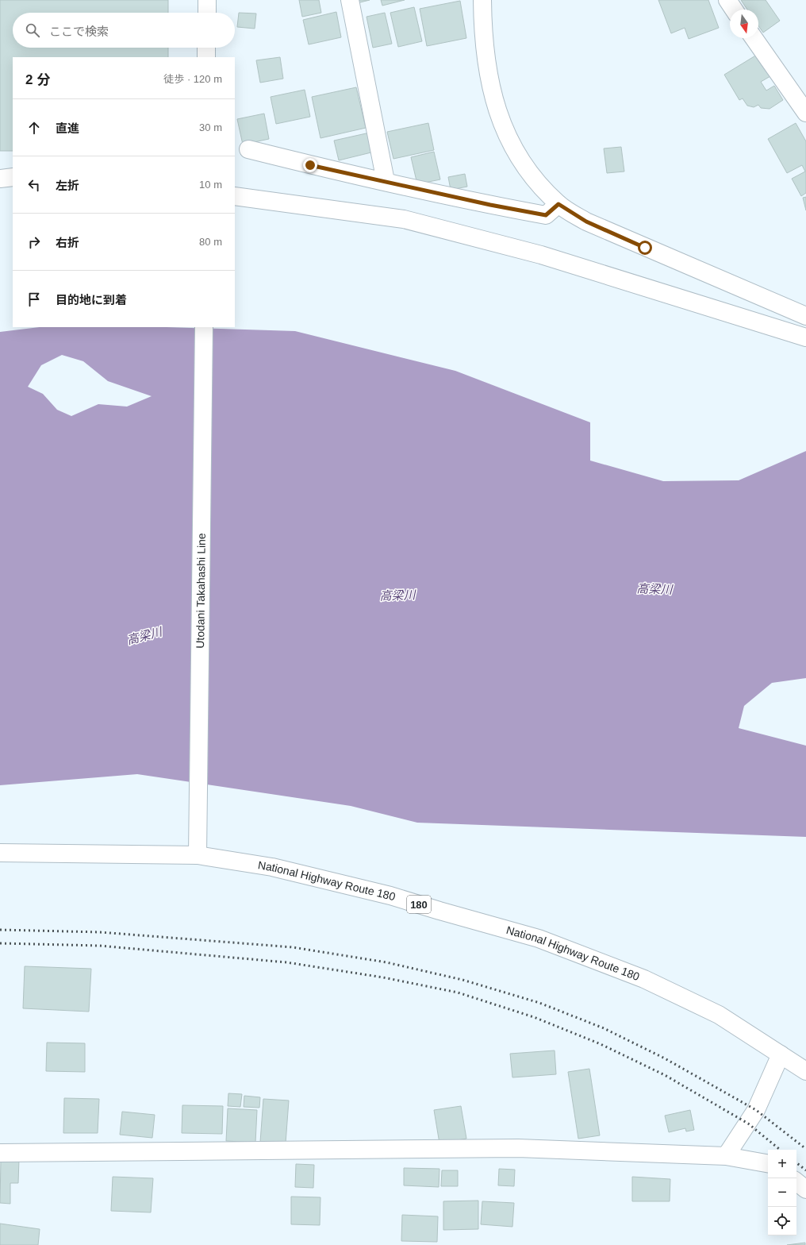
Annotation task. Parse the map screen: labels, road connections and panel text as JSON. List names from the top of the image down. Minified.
{"streets":{"main road":["Utodani Takahashi Line","National Highway Route 180","180"]},"crossings":[["Utodani Takahashi Line","National Highway Route 180"]],"water":["高梁川"],"north":"bottom","page":{"search":"ここで検索","heading":["2 分","徒歩 · 120 m"],"list":[["直進","30 m"],["左折","10 m"],["右折","80 m"],"目的地に到着"],"map_buttons":["+","−"]}}
